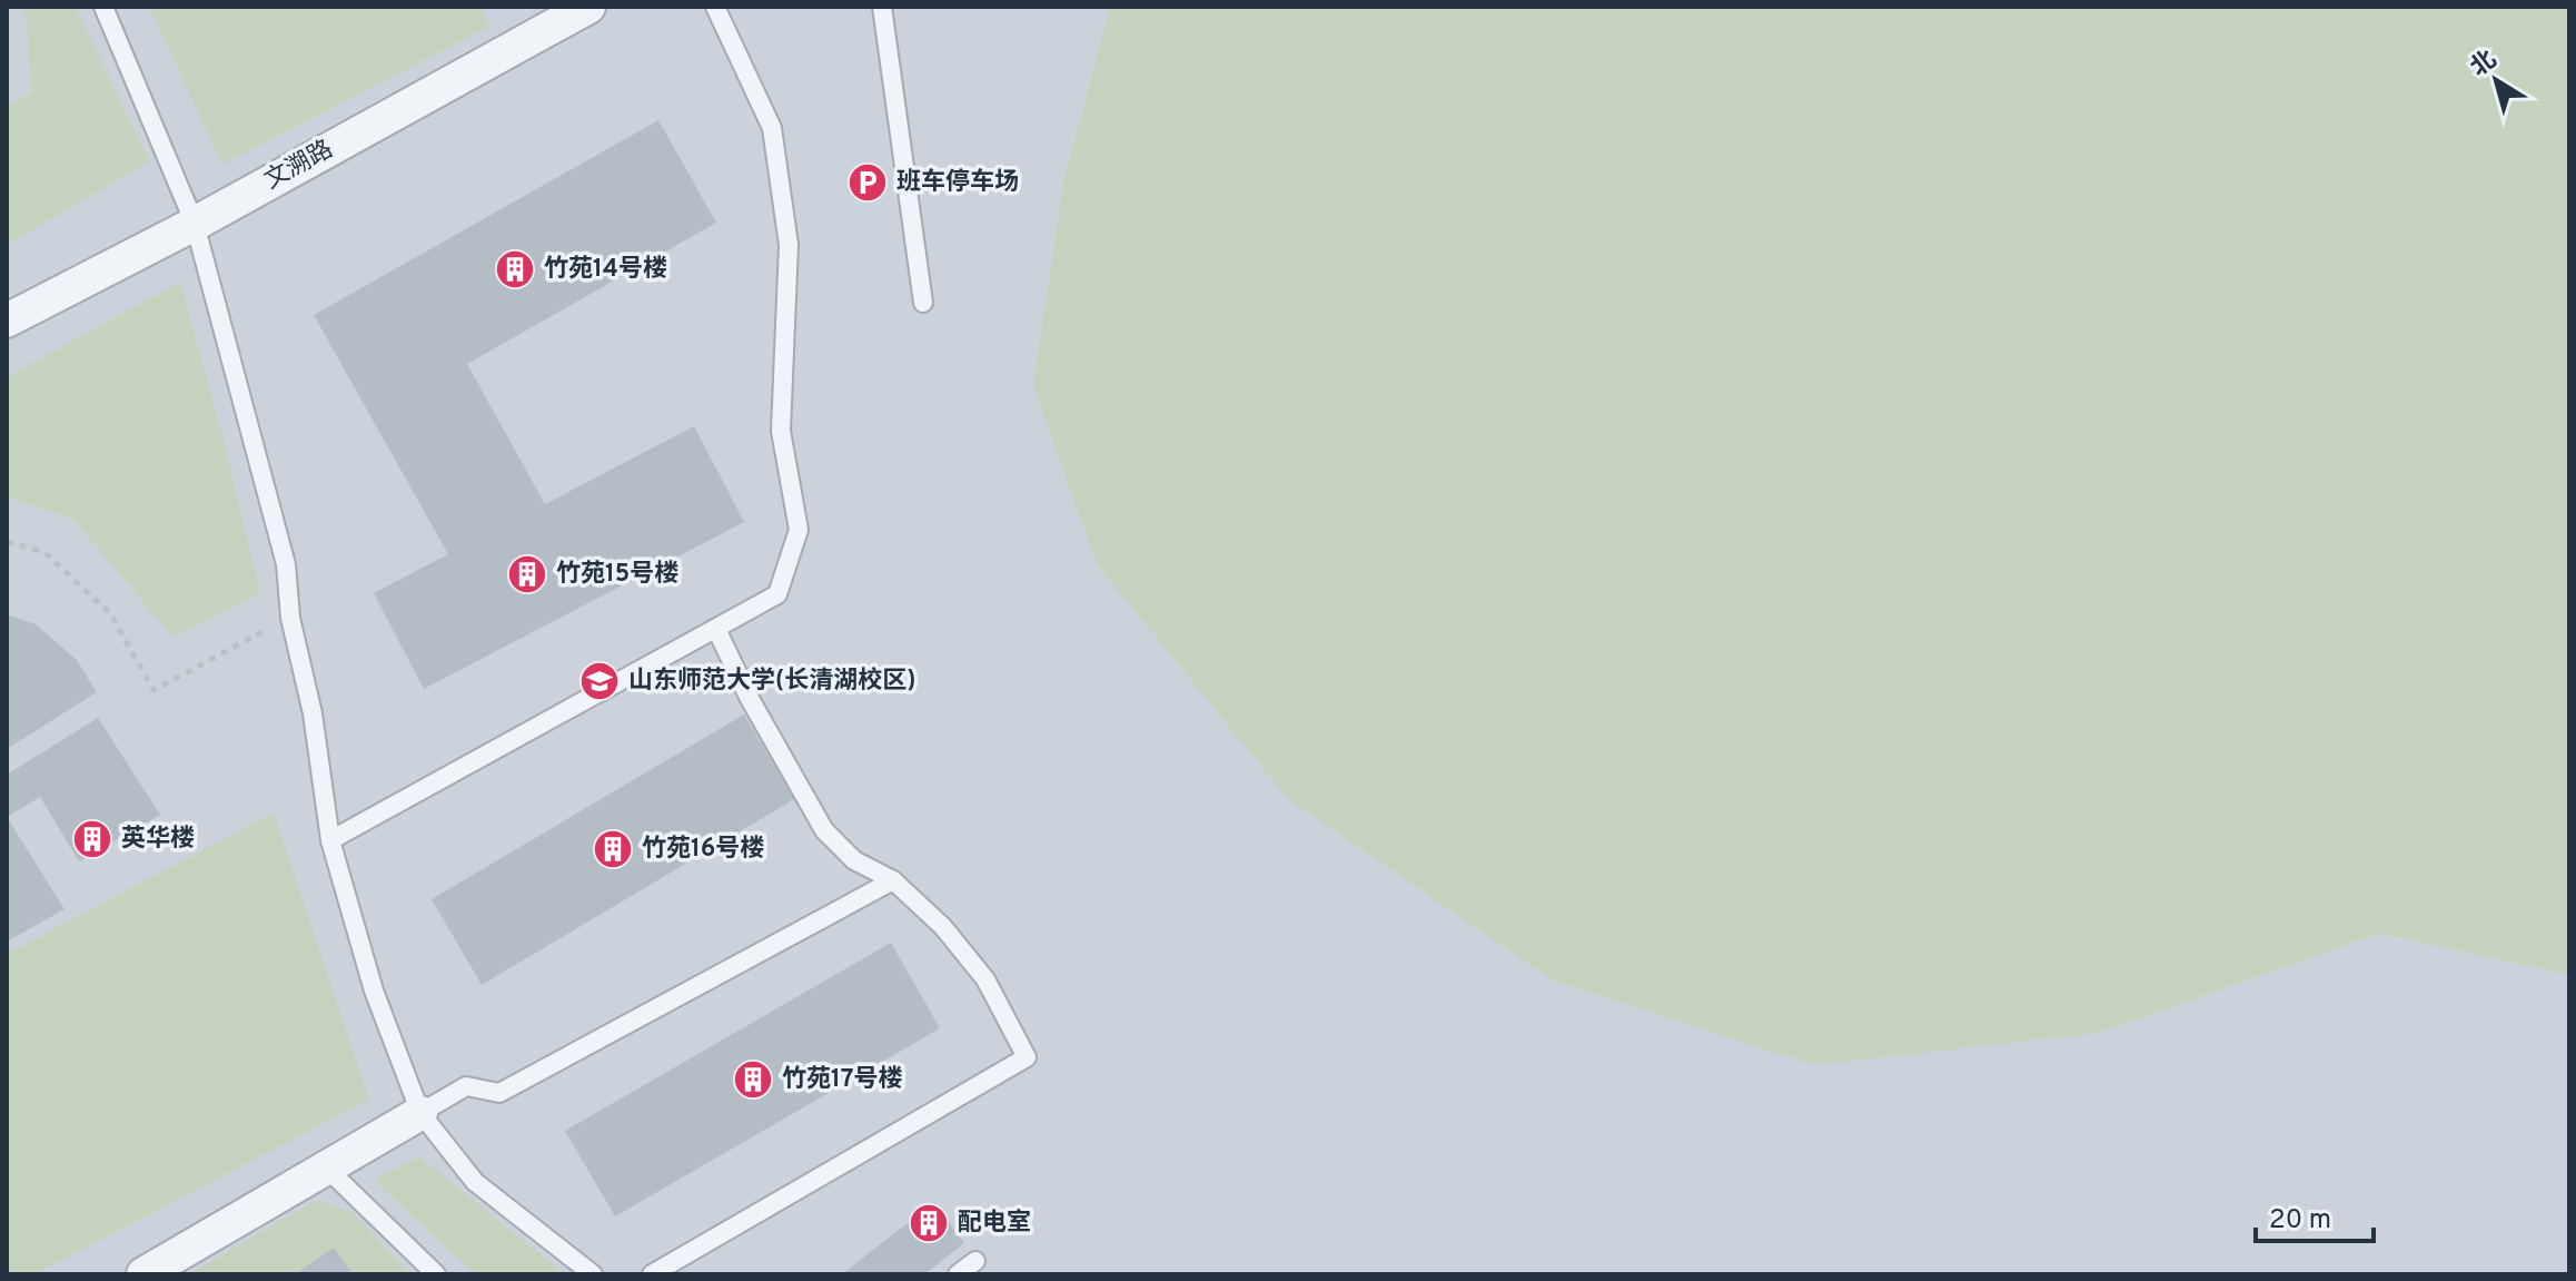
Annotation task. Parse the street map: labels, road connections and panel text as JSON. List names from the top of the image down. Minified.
{"streets":{"street":["文溯路"]},"places":{"parking":["班车停车场"],"building":["竹苑14号楼","竹苑15号楼","英华楼","竹苑16号楼","竹苑17号楼","配电室"],"school or university":["山东师范大学(长清湖校区)"]},"scale_bar":"20 m","north":"top left"}
